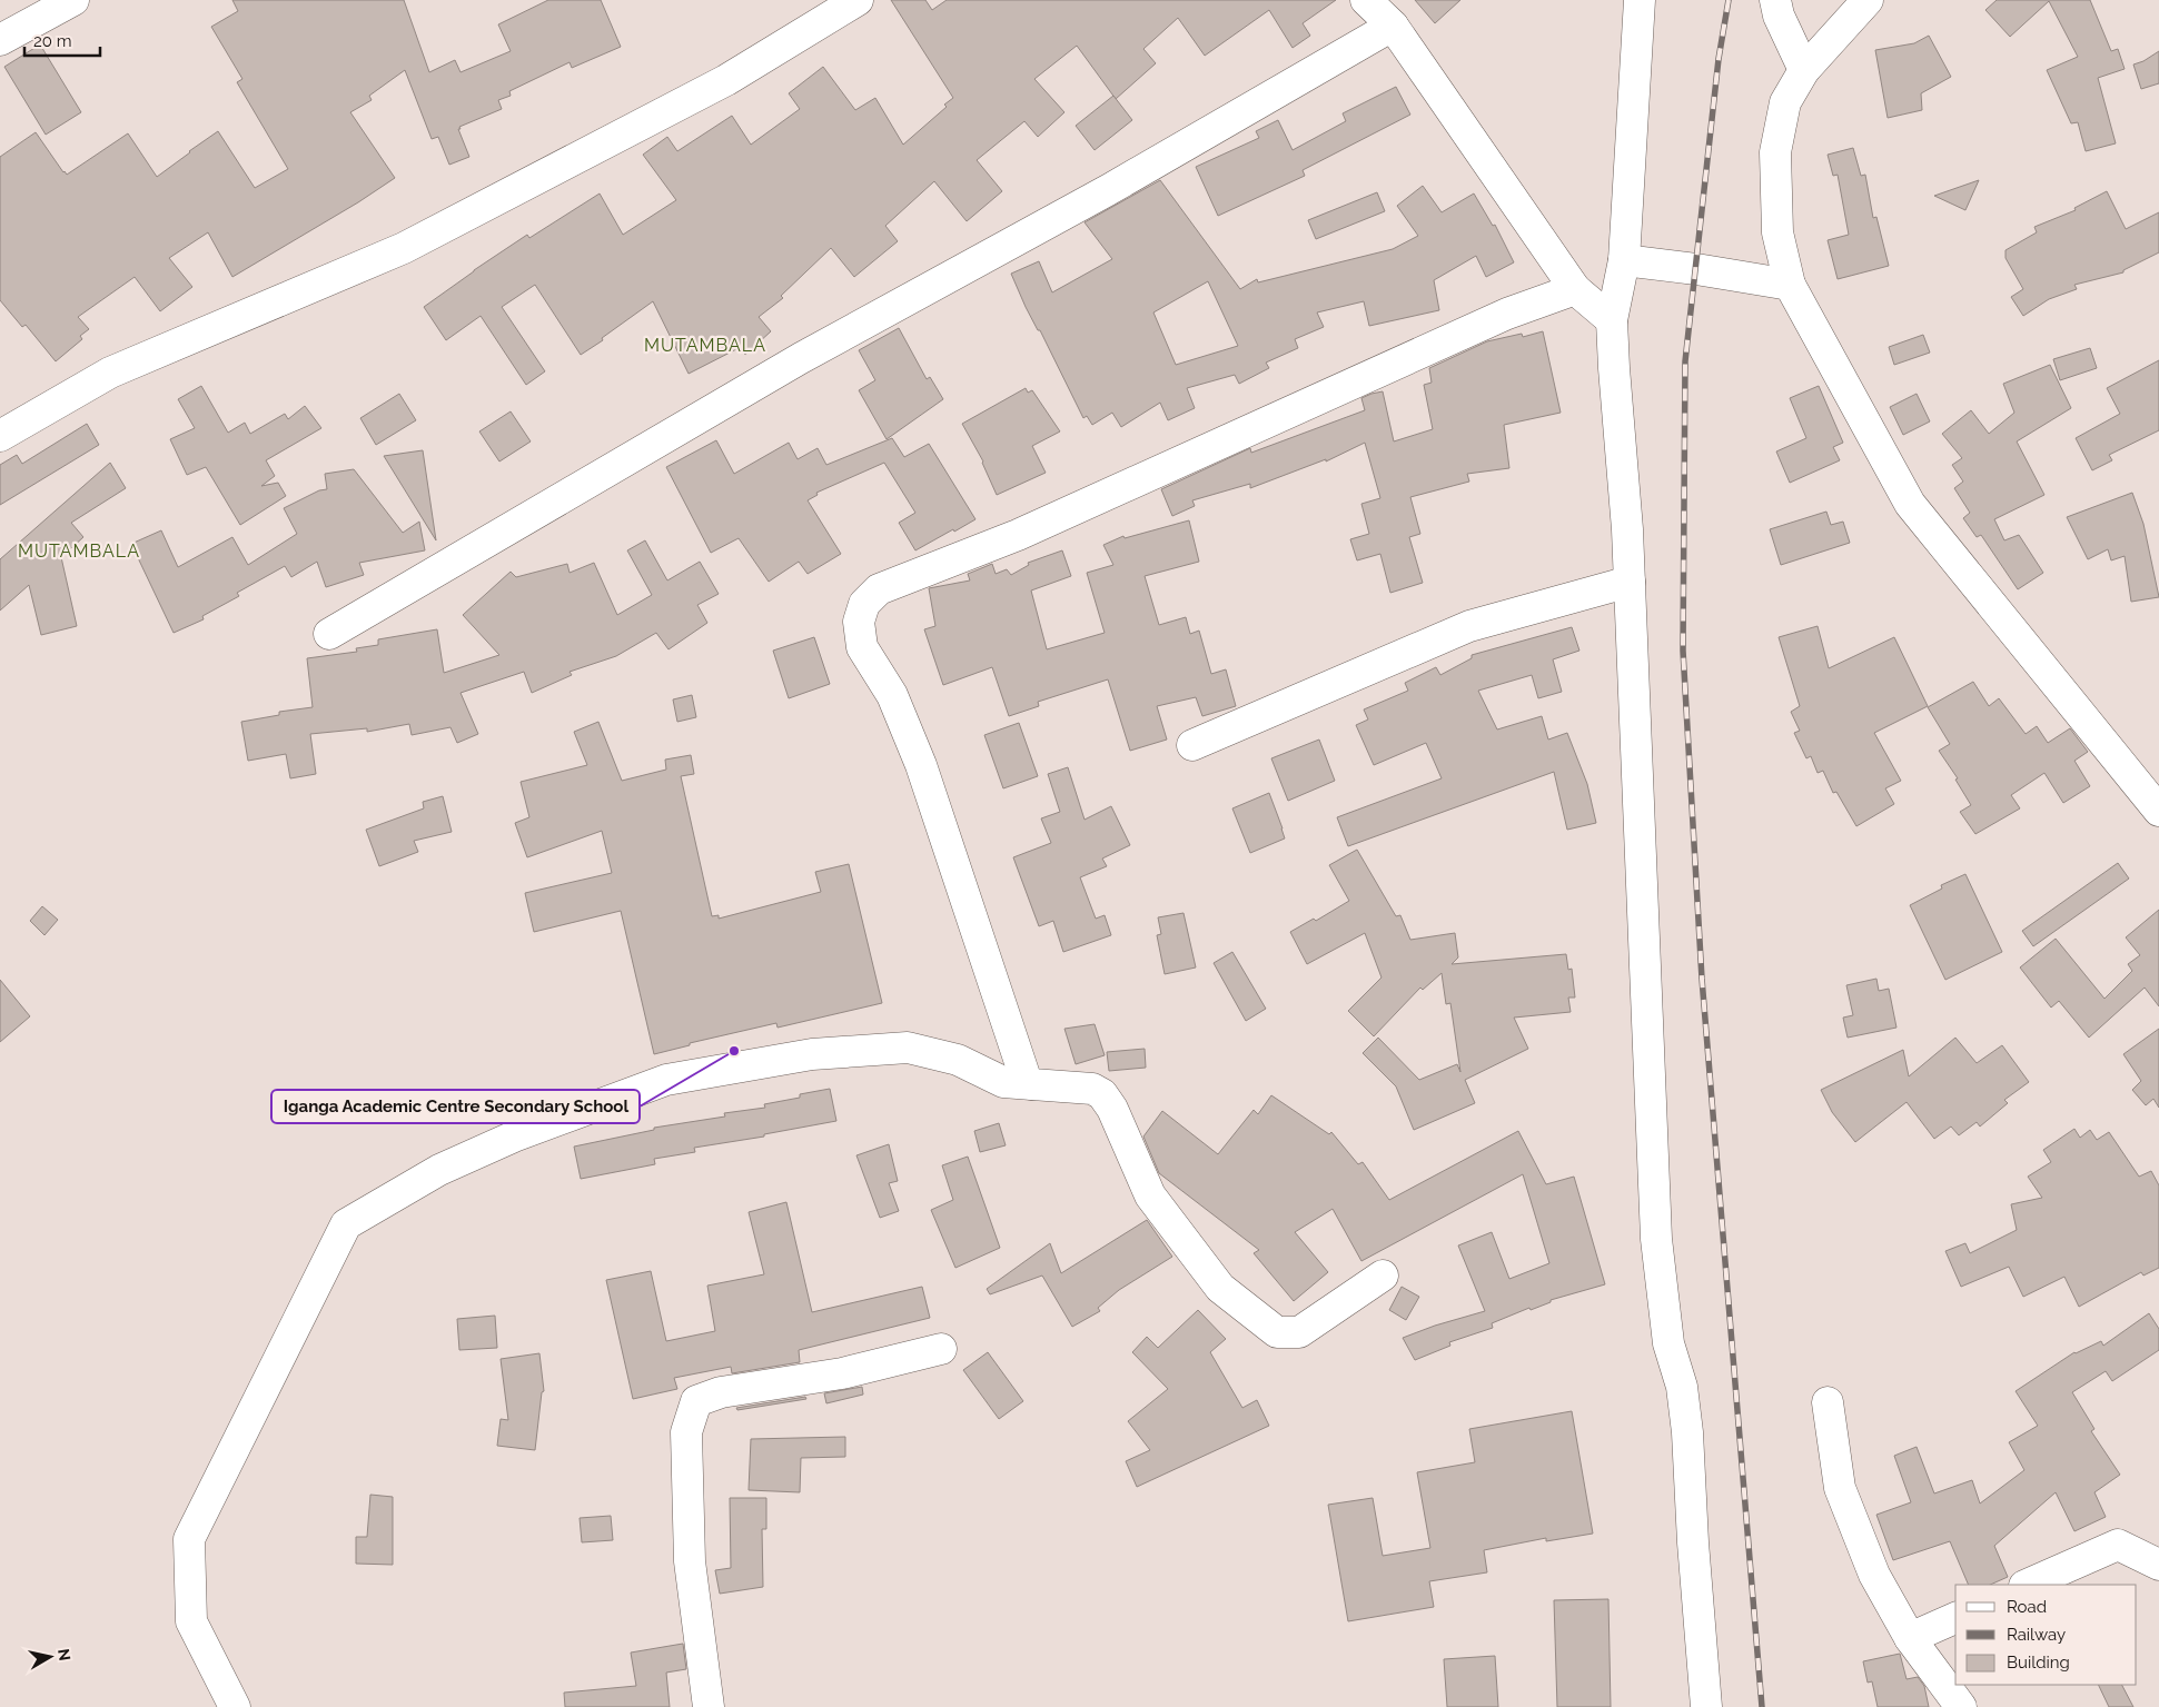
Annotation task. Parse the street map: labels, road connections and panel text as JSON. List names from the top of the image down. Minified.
{"districts":["MUTAMBALA","MUTAMBALA"],"places":["Iganga Academic Centre Secondary School"],"legend":["Road","Railway","Building"],"scale_bar":"20 m","north":"right"}
